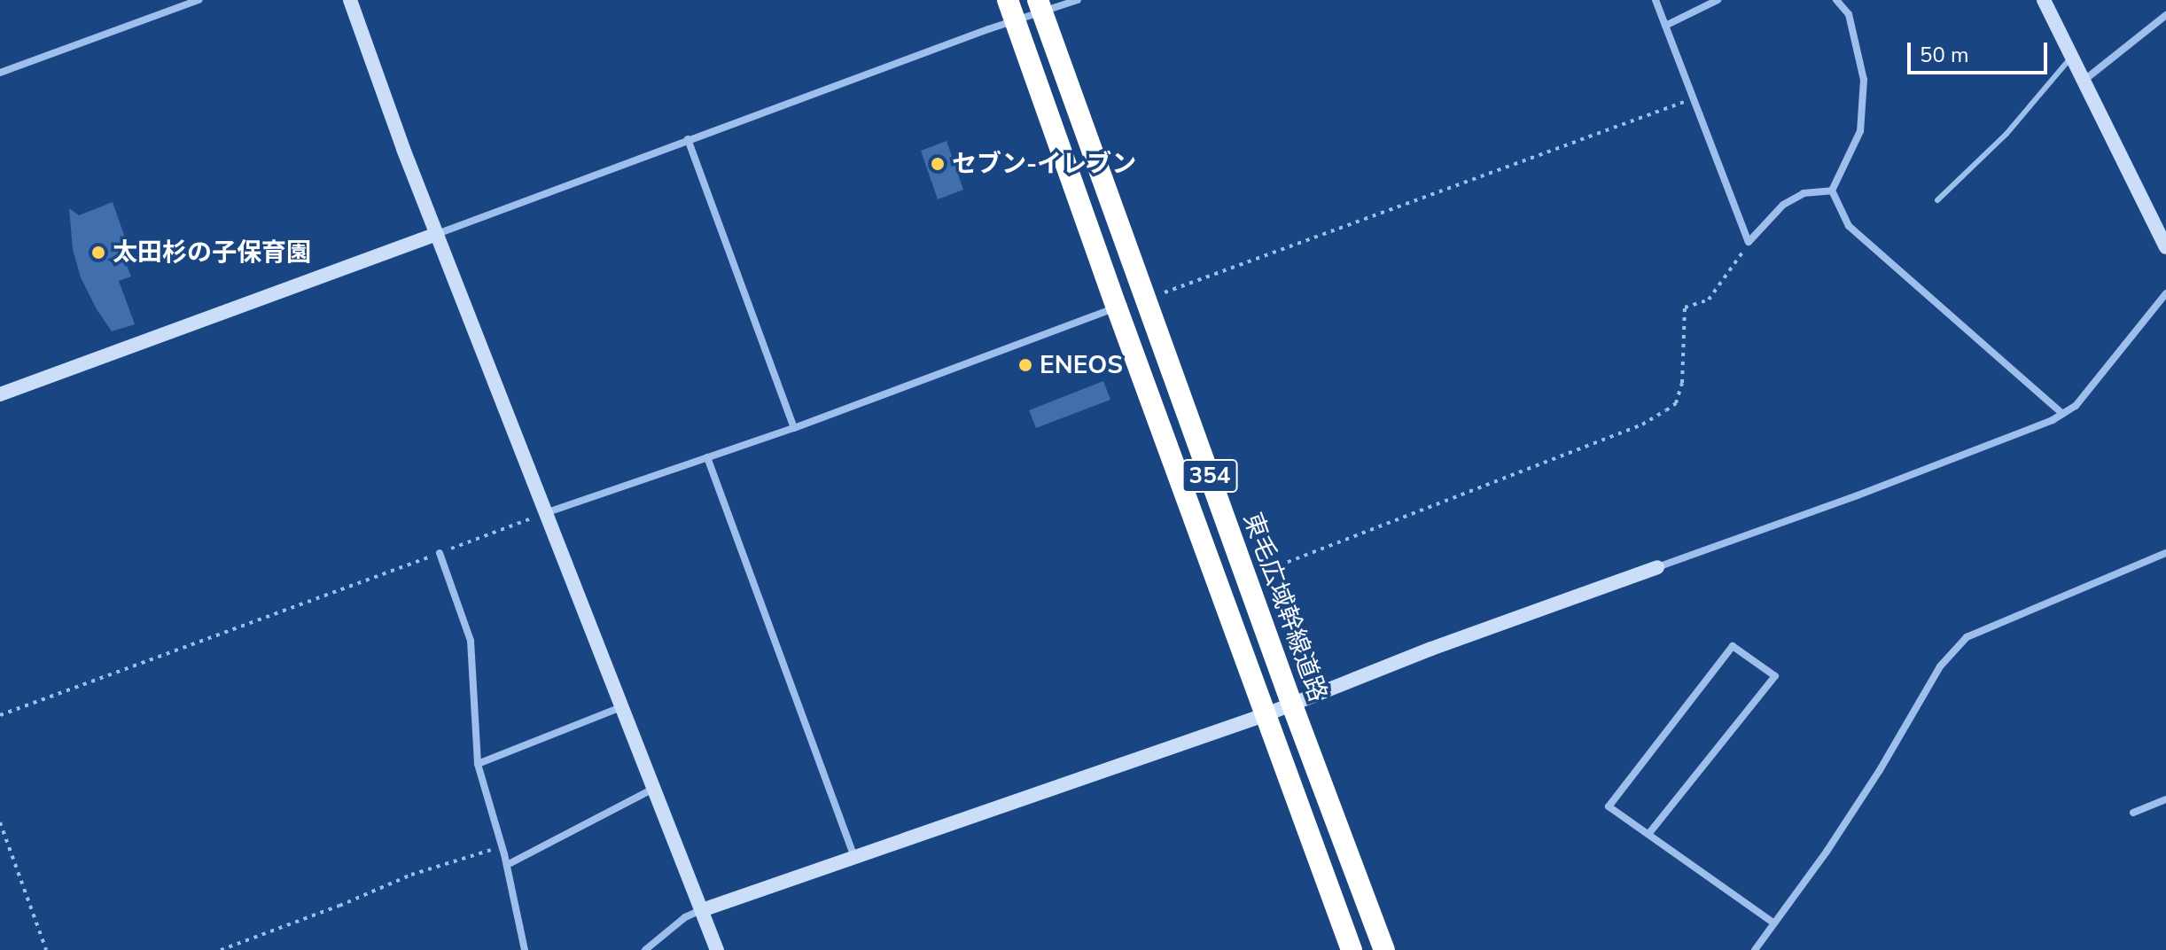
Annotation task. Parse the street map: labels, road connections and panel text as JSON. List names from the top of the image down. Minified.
{"streets":{"highway":["354","東毛広域幹線道路"]},"places":["セブン-イレブン","太田杉の子保育園","ENEOS"],"scale_bar":"50 m"}
